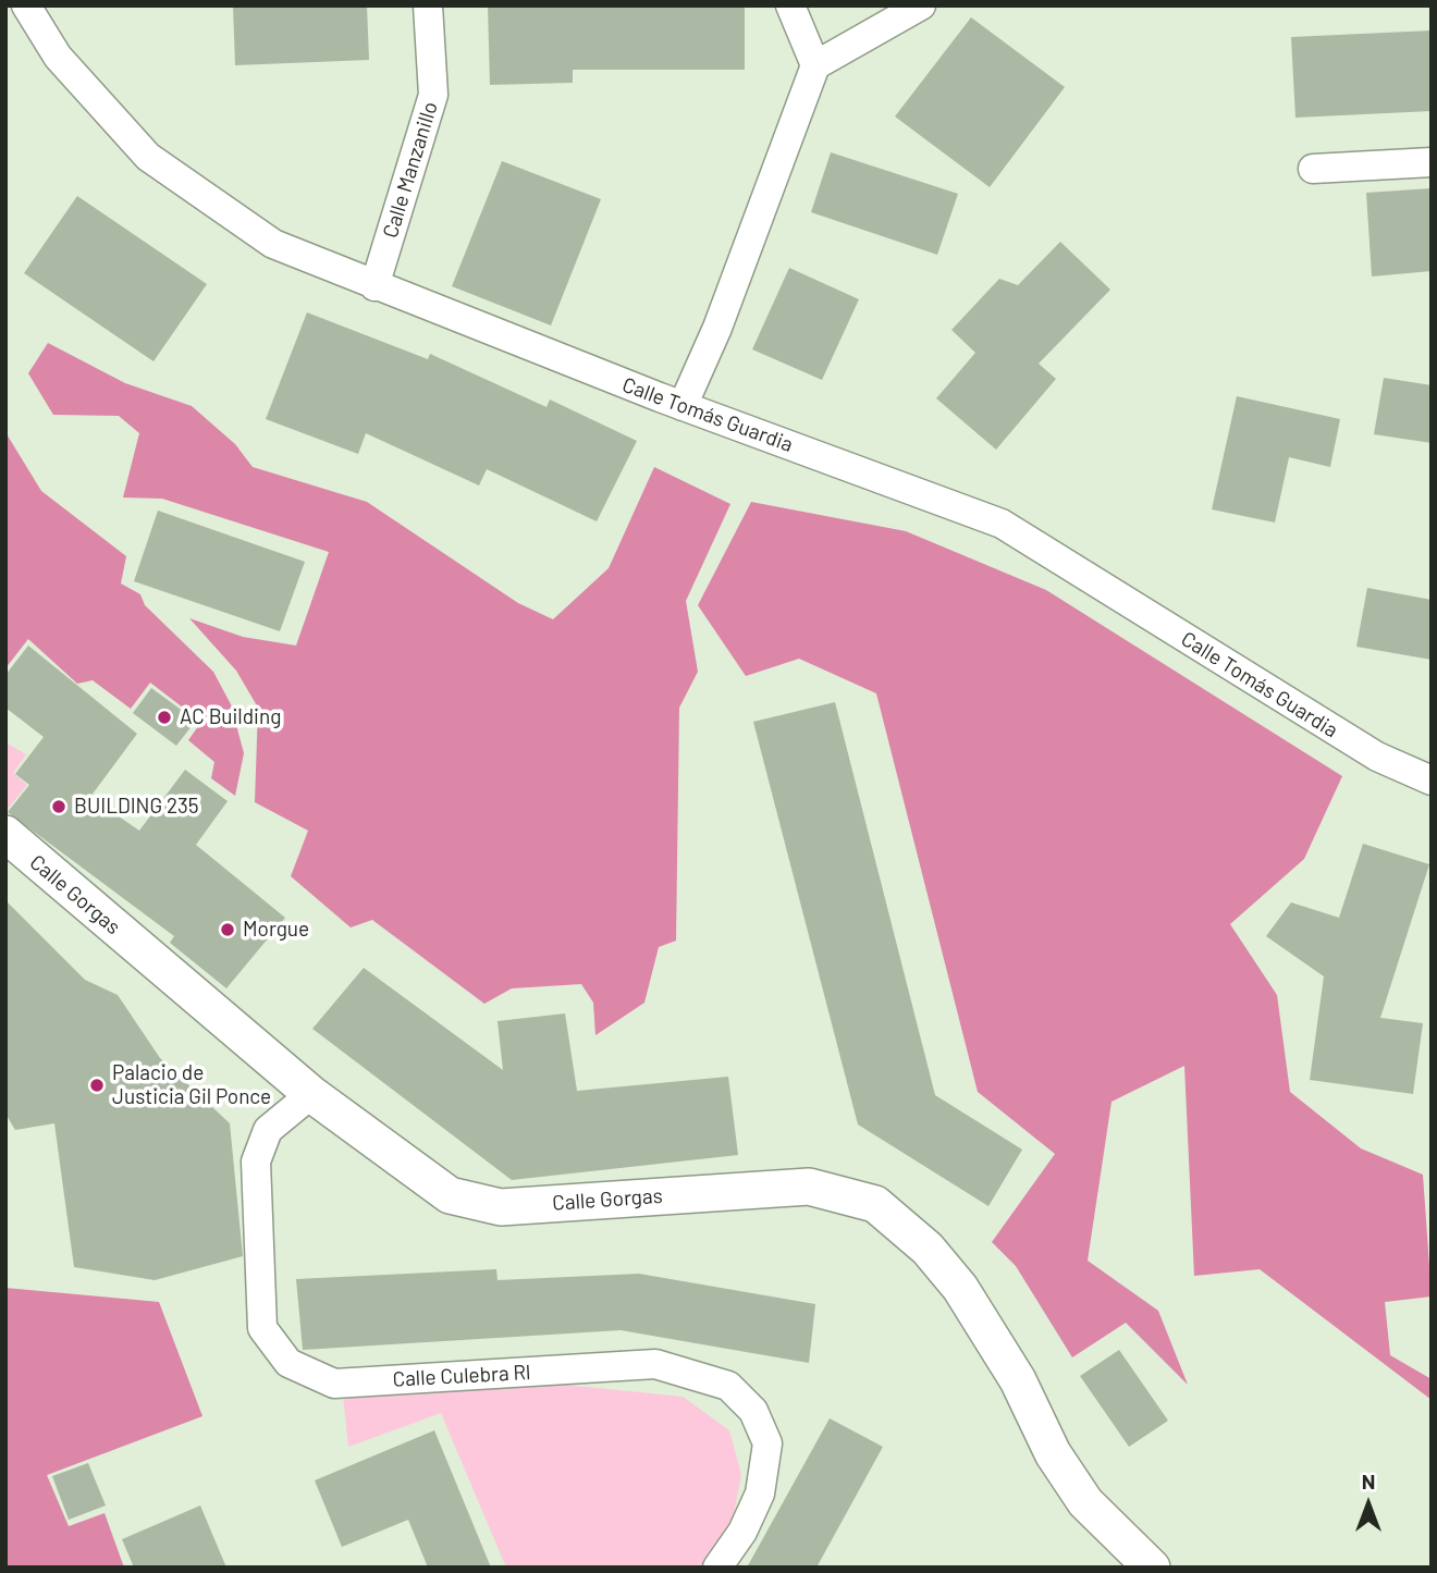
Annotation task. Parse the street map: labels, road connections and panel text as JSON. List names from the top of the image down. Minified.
{"streets":{"street":["Calle Manzanillo","Calle Tomás Guardia","Calle Gorgas","Calle Culebra Rl"]},"crossings":[["Calle Manzanillo","Calle Tomás Guardia"],["Calle Gorgas","Calle Culebra Rl"]],"places":["AC Building","BUILDING 235","Morgue","Palacio de Justicia Gil Ponce"],"north":"top"}
